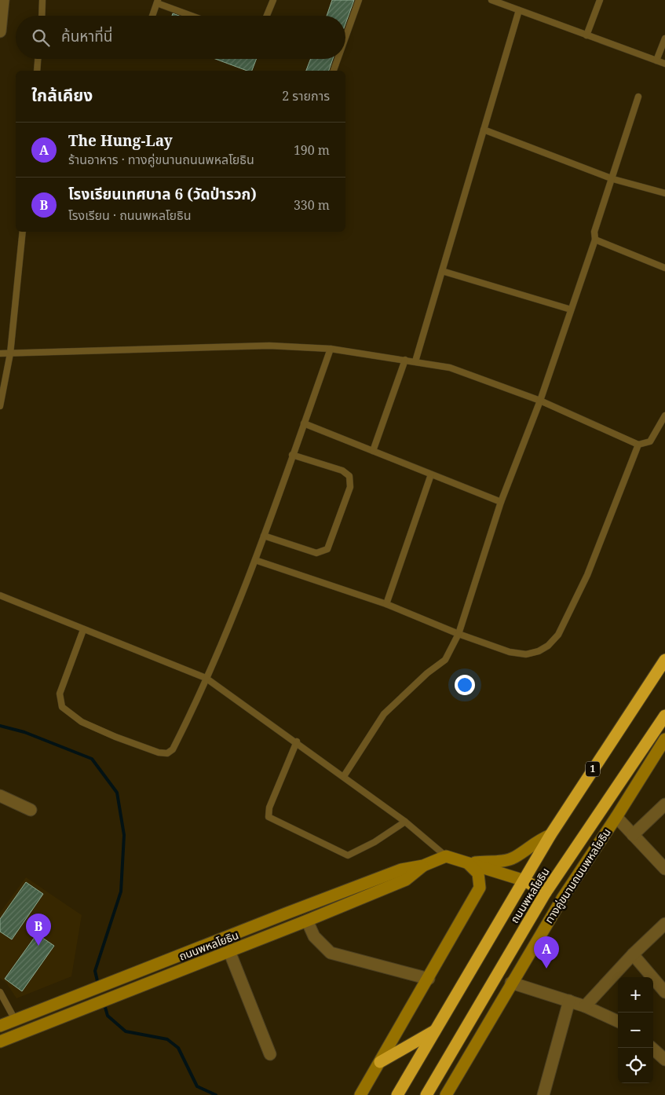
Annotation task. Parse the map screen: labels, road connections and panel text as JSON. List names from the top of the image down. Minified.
{"streets":{"highway":["1","ถนนพหลโยธิน"],"main road":["ทางคู่ขนานถนนพหลโยธิน"]},"page":{"search":"ค้นหาที่นี่","heading":["ใกล้เคียง","2 รายการ"],"list":[{"mark":"A","name":"The Hung-Lay","note":"ร้านอาหาร · ทางคู่ขนานถนนพหลโยธิน","value":"190 m"},{"mark":"B","name":"โรงเรียนเทศบาล 6 (วัดป่ารวก)","note":"โรงเรียน · ถนนพหลโยธิน","value":"330 m"}],"pins":["B","A"],"map_buttons":["+","−"]}}
